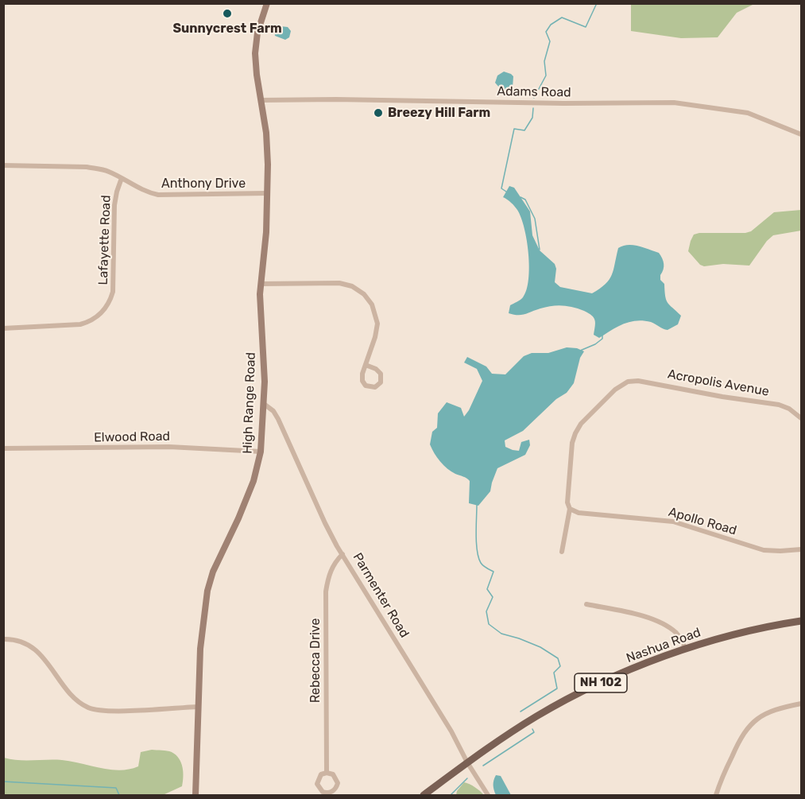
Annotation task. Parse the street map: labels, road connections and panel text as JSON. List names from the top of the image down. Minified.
{"streets":{"main road":["Nashua Road","NH 102"],"street":["Adams Road","Anthony Drive","Lafayette Road","Acropolis Avenue","High Range Road","Elwood Road","Apollo Road","Parmenter Road","Rebecca Drive"]},"crossings":[["Adams Road","High Range Road"],["Anthony Drive","Lafayette Road"],["Anthony Drive","High Range Road"],["Acropolis Avenue","Apollo Road"],["High Range Road","Elwood Road"],["High Range Road","Parmenter Road"],["Parmenter Road","Nashua Road"],["Parmenter Road","Rebecca Drive"]],"places":["Sunnycrest Farm","Breezy Hill Farm"]}
